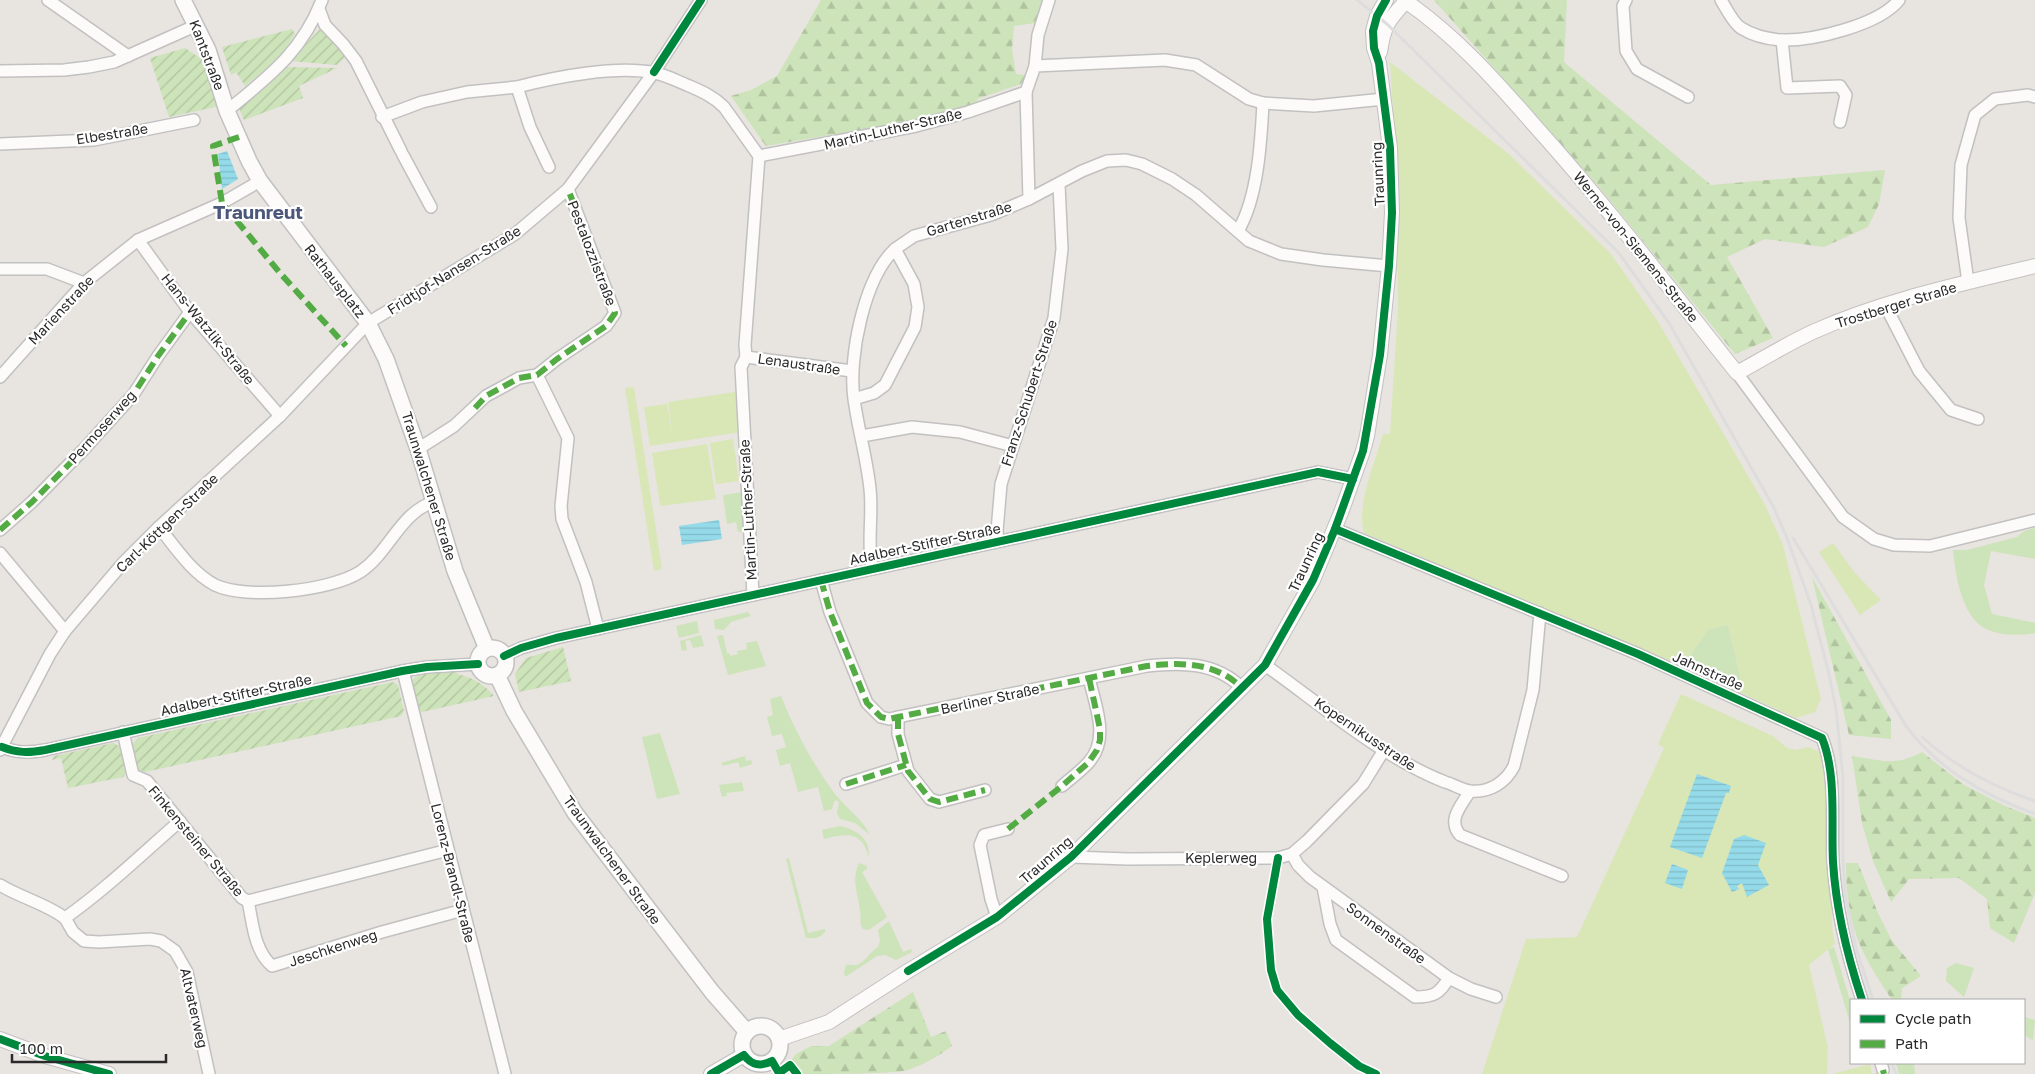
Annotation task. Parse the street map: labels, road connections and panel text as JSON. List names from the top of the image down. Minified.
{"streets":{"main road":["Kantstraße","Rathausplatz","Traunwalchener Straße"],"street":["Martin-Luther-Straße","Elbestraße","Traunring","Gartenstraße","Werner-von-Siemens-Straße","Pestalozzistraße","Fridtjof-Nansen-Straße","Trostberger Straße","Marienstraße","Hans-Watzlik-Straße","Lenaustraße","Franz-Schubert-Straße","Permoserweg","Carl-Köttgen-Straße","Adalbert-Stifter-Straße","Jahnstraße","Berliner Straße","Kopernikusstraße","Finkensteiner Straße","Keplerweg","Lorenz-Brandl-Straße","Sonnenstraße","Jeschkenweg","Altvaterweg"]},"crossings":[["Kantstraße","Rathausplatz"],["Martin-Luther-Straße","Gartenstraße"],["Martin-Luther-Straße","Lenaustraße"],["Martin-Luther-Straße","Adalbert-Stifter-Straße"],["Traunring","Werner-von-Siemens-Straße"],["Traunring","Traunwalchener Straße"],["Traunring","Adalbert-Stifter-Straße"],["Traunring","Jahnstraße"],["Traunring","Berliner Straße"],["Traunring","Kopernikusstraße"],["Traunring","Keplerweg"],["Gartenstraße","Lenaustraße"],["Gartenstraße","Adalbert-Stifter-Straße"],["Werner-von-Siemens-Straße","Trostberger Straße"],["Pestalozzistraße","Fridtjof-Nansen-Straße"],["Pestalozzistraße","Traunwalchener Straße"],["Fridtjof-Nansen-Straße","Rathausplatz"],["Fridtjof-Nansen-Straße","Traunwalchener Straße"],["Fridtjof-Nansen-Straße","Carl-Köttgen-Straße"],["Rathausplatz","Marienstraße"],["Rathausplatz","Traunwalchener Straße"],["Rathausplatz","Carl-Köttgen-Straße"],["Marienstraße","Hans-Watzlik-Straße"],["Hans-Watzlik-Straße","Permoserweg"],["Hans-Watzlik-Straße","Carl-Köttgen-Straße"],["Franz-Schubert-Straße","Adalbert-Stifter-Straße"],["Traunwalchener Straße","Carl-Köttgen-Straße"],["Traunwalchener Straße","Adalbert-Stifter-Straße"],["Carl-Köttgen-Straße","Adalbert-Stifter-Straße"],["Adalbert-Stifter-Straße","Berliner Straße"],["Adalbert-Stifter-Straße","Finkensteiner Straße"],["Adalbert-Stifter-Straße","Lorenz-Brandl-Straße"],["Finkensteiner Straße","Lorenz-Brandl-Straße"],["Finkensteiner Straße","Jeschkenweg"],["Keplerweg","Sonnenstraße"],["Lorenz-Brandl-Straße","Jeschkenweg"]],"districts":["Traunreut"],"legend":["Cycle path","Path"],"scale_bar":"100 m"}
